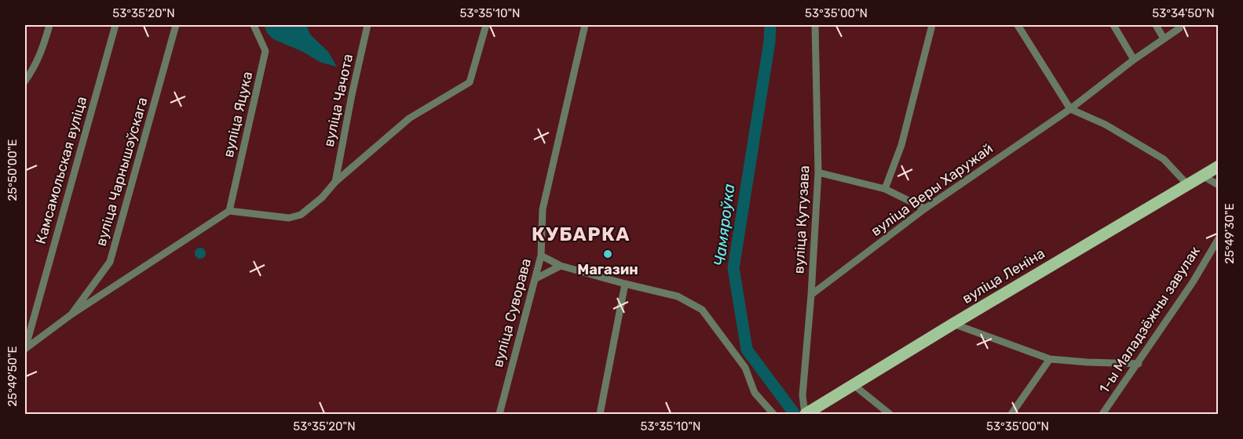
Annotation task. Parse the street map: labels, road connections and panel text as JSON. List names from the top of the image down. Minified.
{"streets":{"main road":["вуліца Леніна"],"street":["вуліца Чачота","вуліца Яцука","Камсамольская вуліца","вуліца Чарнышэўскага","вуліца Веры Харужай","вуліца Кутузава","вуліца Суворава","1-ы Маладзёжны завулак"]},"crossings":[["вуліца Яцука","вуліца Чарнышэўскага"],["Камсамольская вуліца","вуліца Чарнышэўскага"],["вуліца Веры Харужай","вуліца Кутузава"],["вуліца Кутузава","вуліца Леніна"]],"districts":["КУБАРКА"],"water":["Чамяроўка"],"places":["Магазин"],"coordinates":["53°35'20\"N","53°35'10\"N","53°35'00\"N","53°34'50\"N","25°50'00\"E","25°49'30\"E","25°49'50\"E"]}
